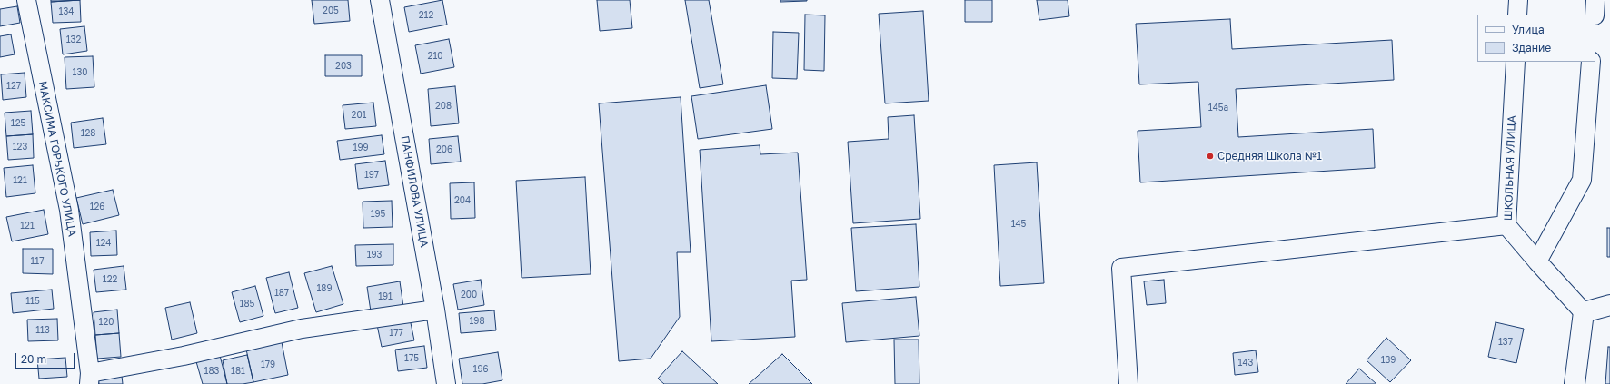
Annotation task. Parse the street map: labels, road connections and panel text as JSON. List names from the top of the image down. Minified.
{"streets":{"street":["МАКСИМА ГОРЬКОГО УЛИЦА","ШКОЛЬНАЯ УЛИЦА","ПАНФИЛОВА УЛИЦА"]},"places":["Средняя Школа №1"],"house_numbers":["205","134","212","132","210","203","130","127","208","145а","201","125","128","123","199","206","197","121","204","126","195","145","121","124","193","117","122","189","187","200","191","115","185","198","120","113","177","137","175","139","143","179","196","183","181"],"legend":["Улица","Здание"],"scale_bar":"20 m"}
